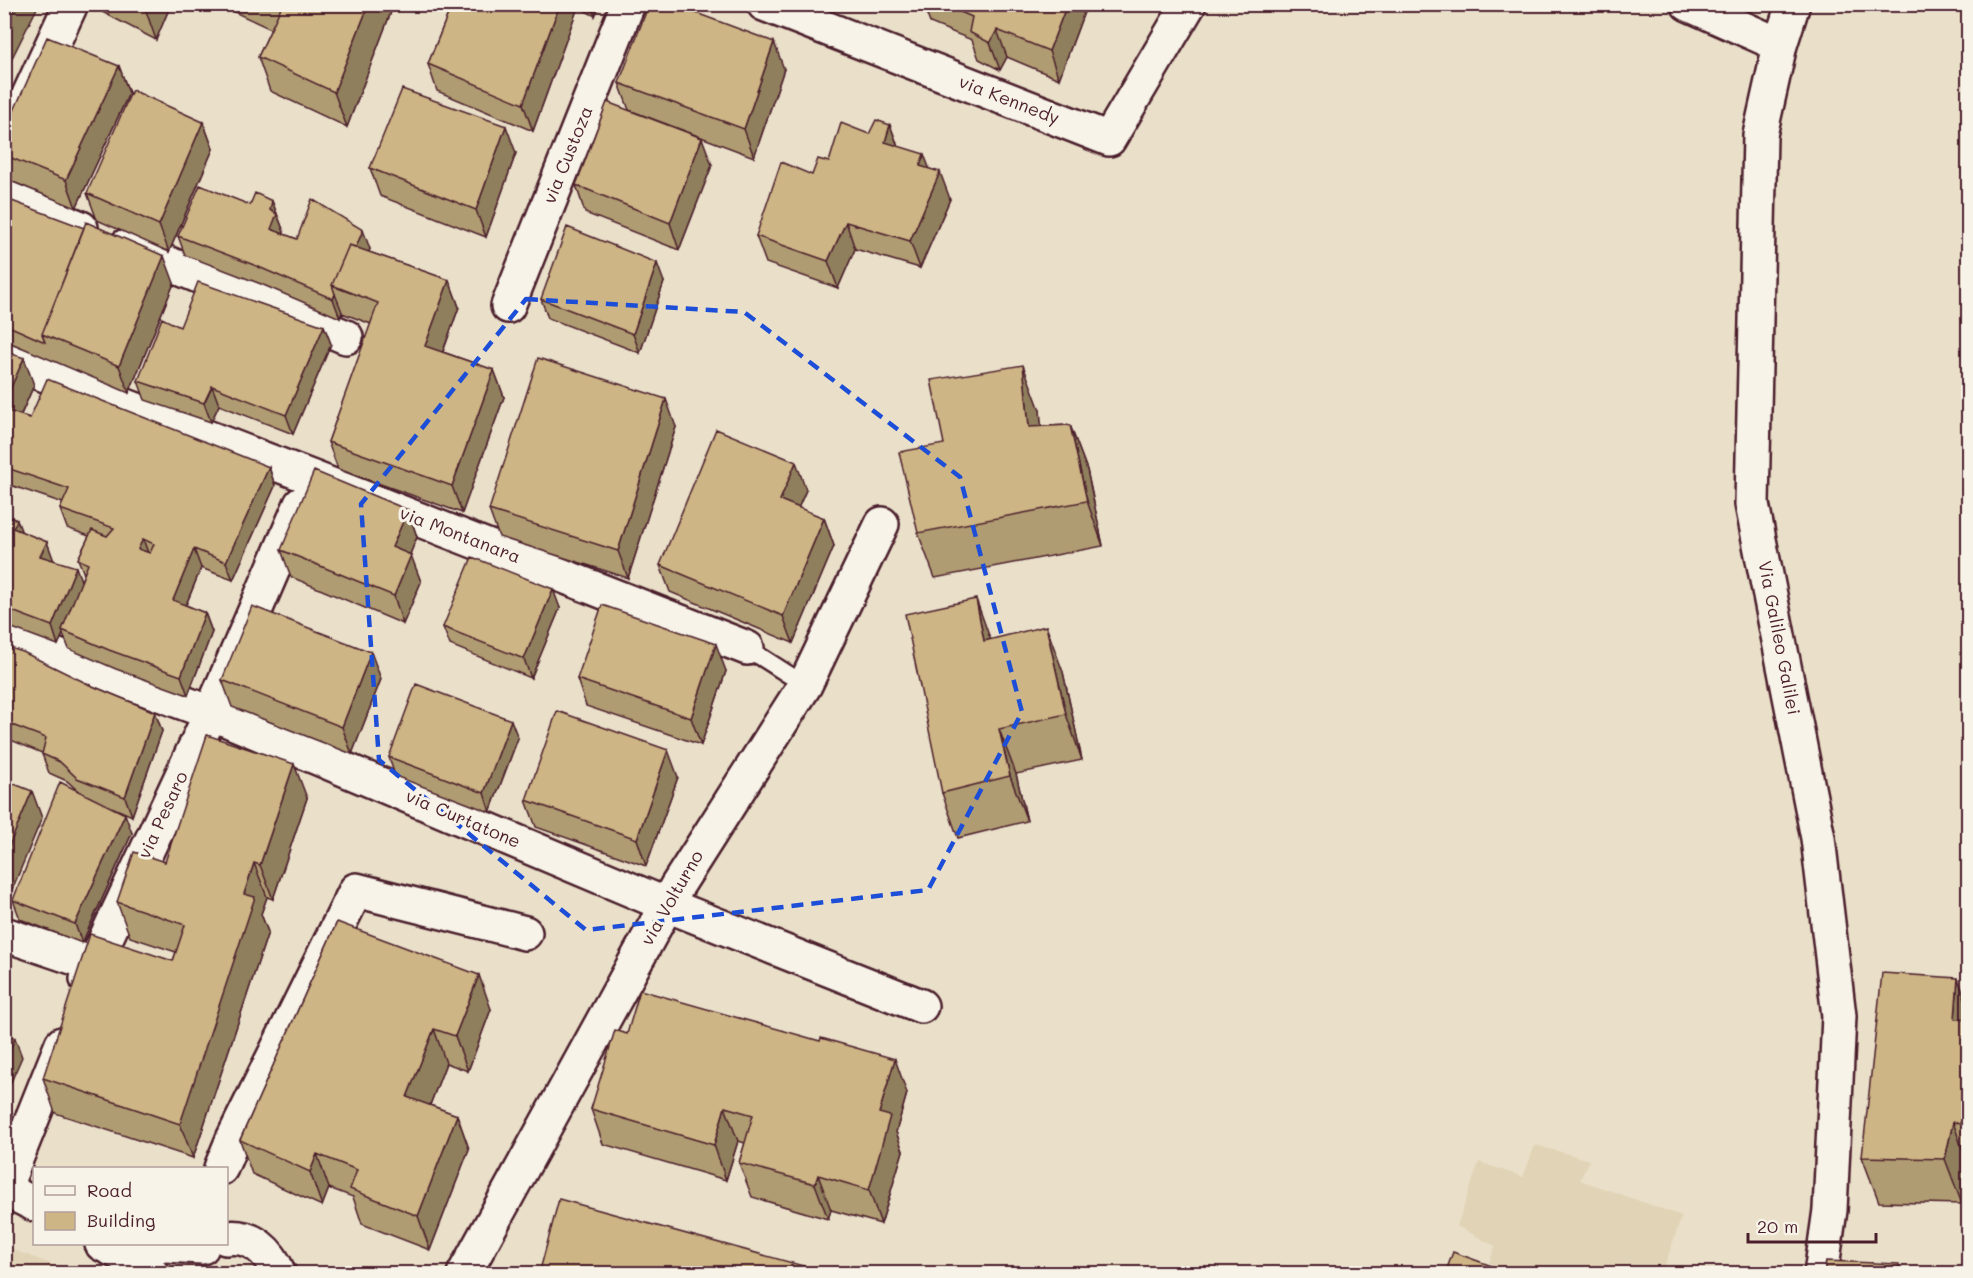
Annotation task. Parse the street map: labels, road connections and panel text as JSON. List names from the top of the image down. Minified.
{"streets":{"street":["via Kennedy","via Custoza","via Montanara","Via Galileo Galilei","via Pesaro","via Curtatone","via Volturno"]},"crossings":[["via Montanara","via Pesaro"],["via Pesaro","via Curtatone"],["via Curtatone","via Volturno"]],"legend":["Road","Building"],"scale_bar":"20 m"}
